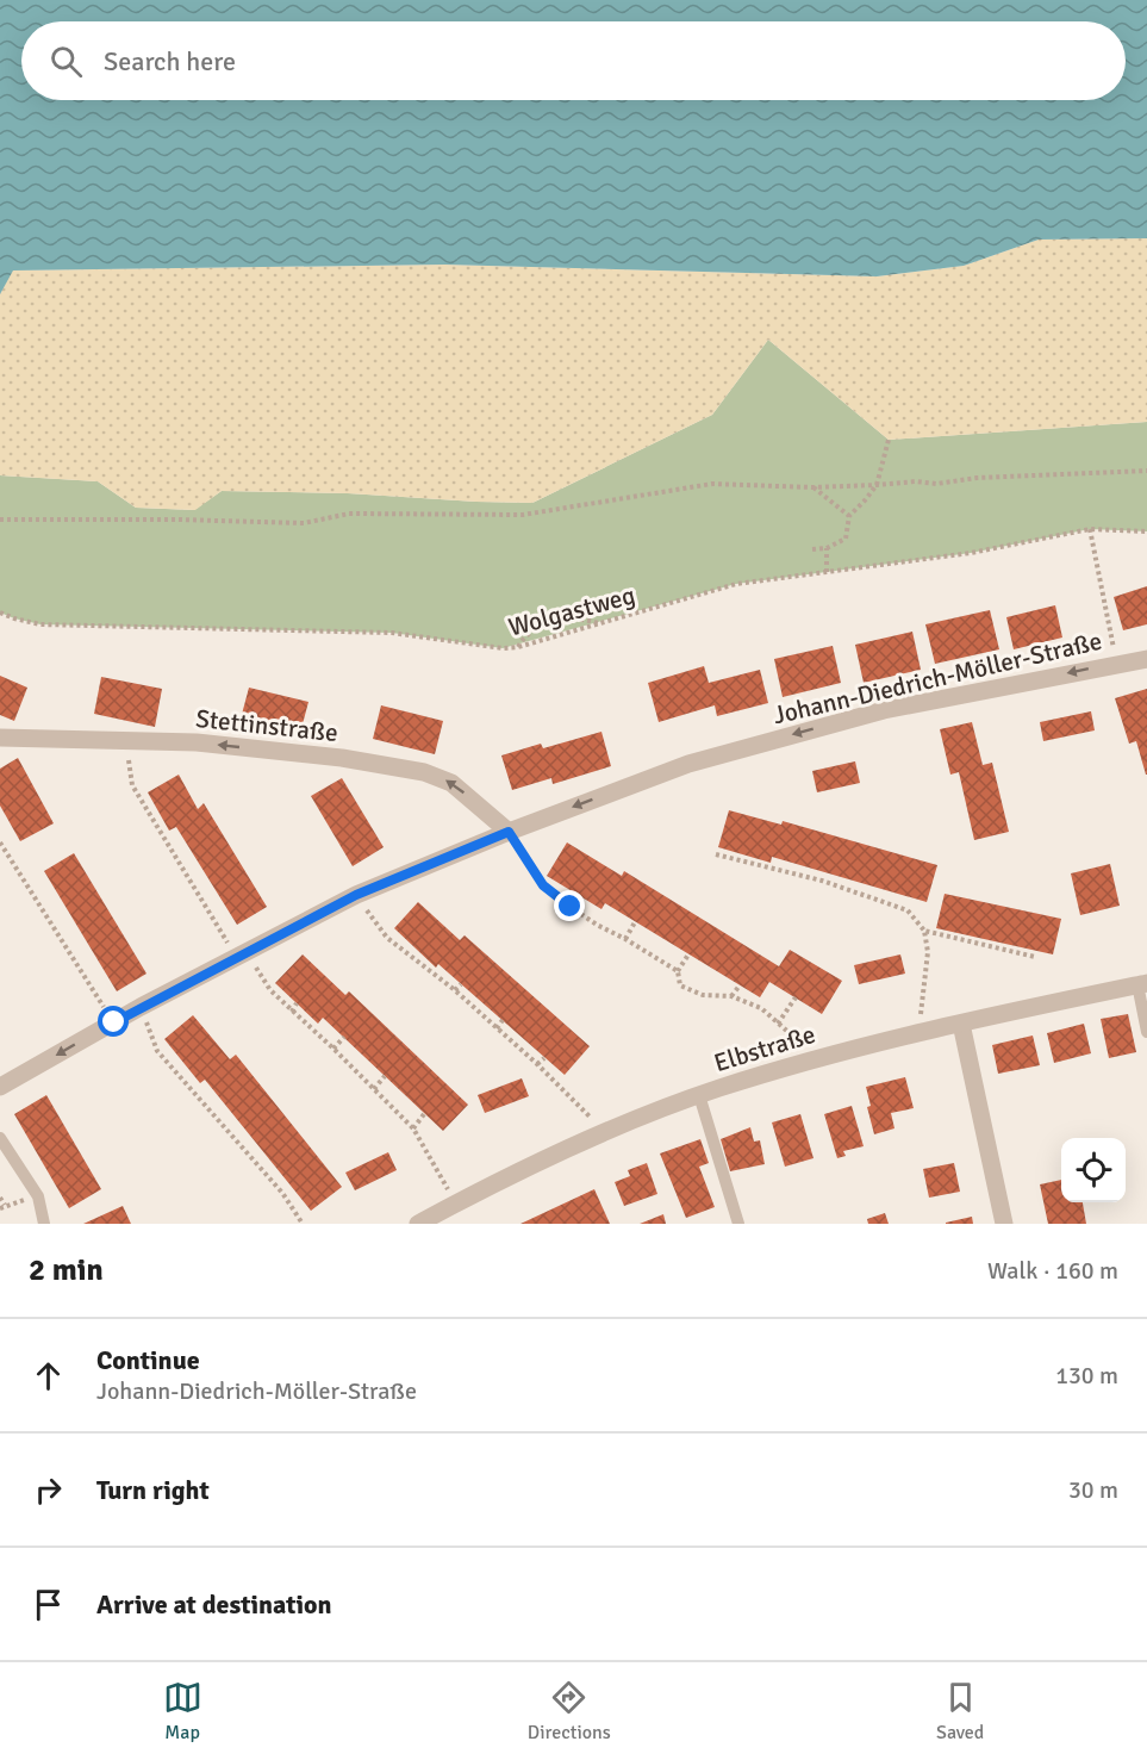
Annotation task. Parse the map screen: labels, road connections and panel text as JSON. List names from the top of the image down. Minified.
{"streets":{"street":["Johann-Diedrich-Möller-Straße","Stettinstraße","Elbstraße"],"path":["Wolgastweg"]},"crossings":[["Johann-Diedrich-Möller-Straße","Stettinstraße"]],"one_way":["Johann-Diedrich-Möller-Straße","Stettinstraße"],"page":{"search":"Search here","heading":["2 min","Walk · 160 m"],"list":[["Continue","Johann-Diedrich-Möller-Straße","130 m"],["Turn right","30 m"],"Arrive at destination"],"nav":["Map","Directions","Saved"]}}
